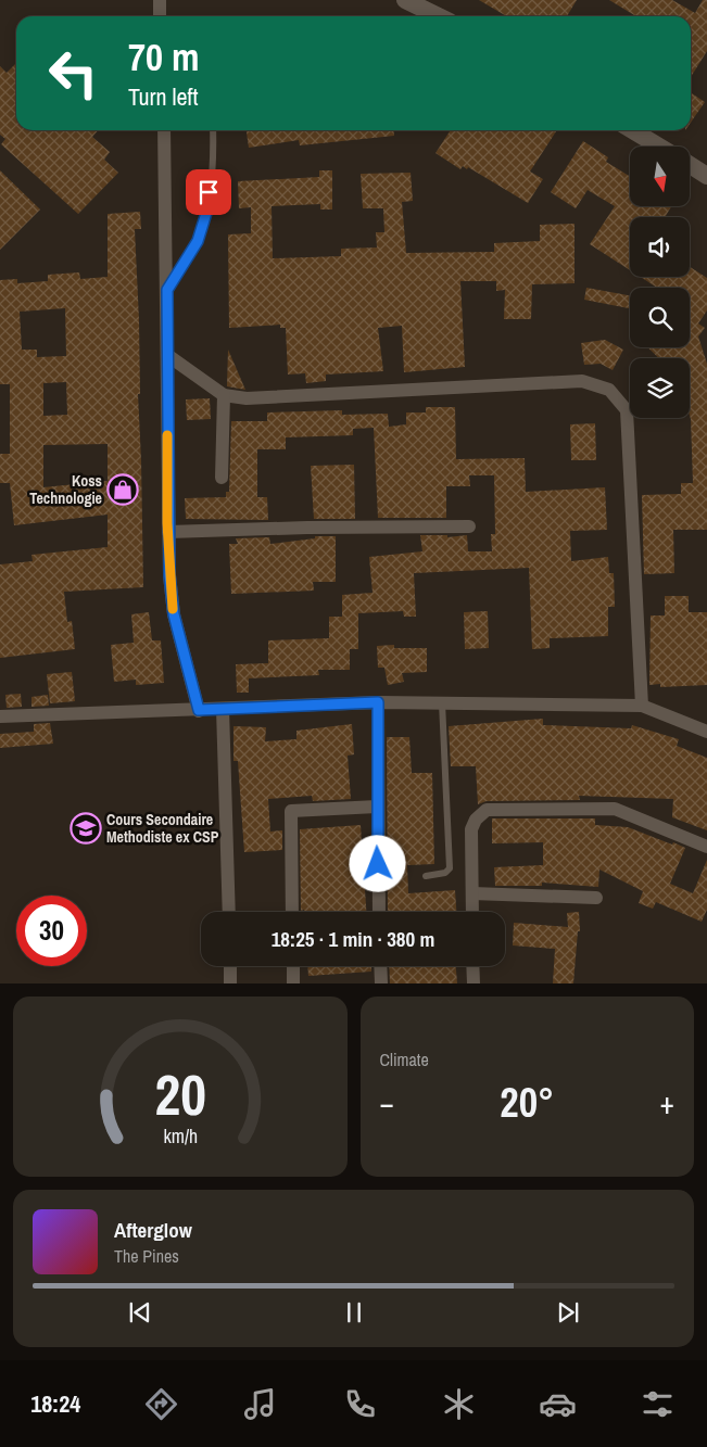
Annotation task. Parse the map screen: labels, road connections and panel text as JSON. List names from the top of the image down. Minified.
{"places":{"shop":["Koss Technologie"],"school or university":["Cours Secondaire Methodiste ex CSP"]},"north":"bottom","page":{"turn":["70 m","Turn left"],"limit":"30","trip":"18:25 · 1 min · 380 m","tile":"Climate","heat":["−","20°","+"],"song":["Afterglow","The Pines"],"tabs":"18:24","gauge":["20","km/h"]}}
